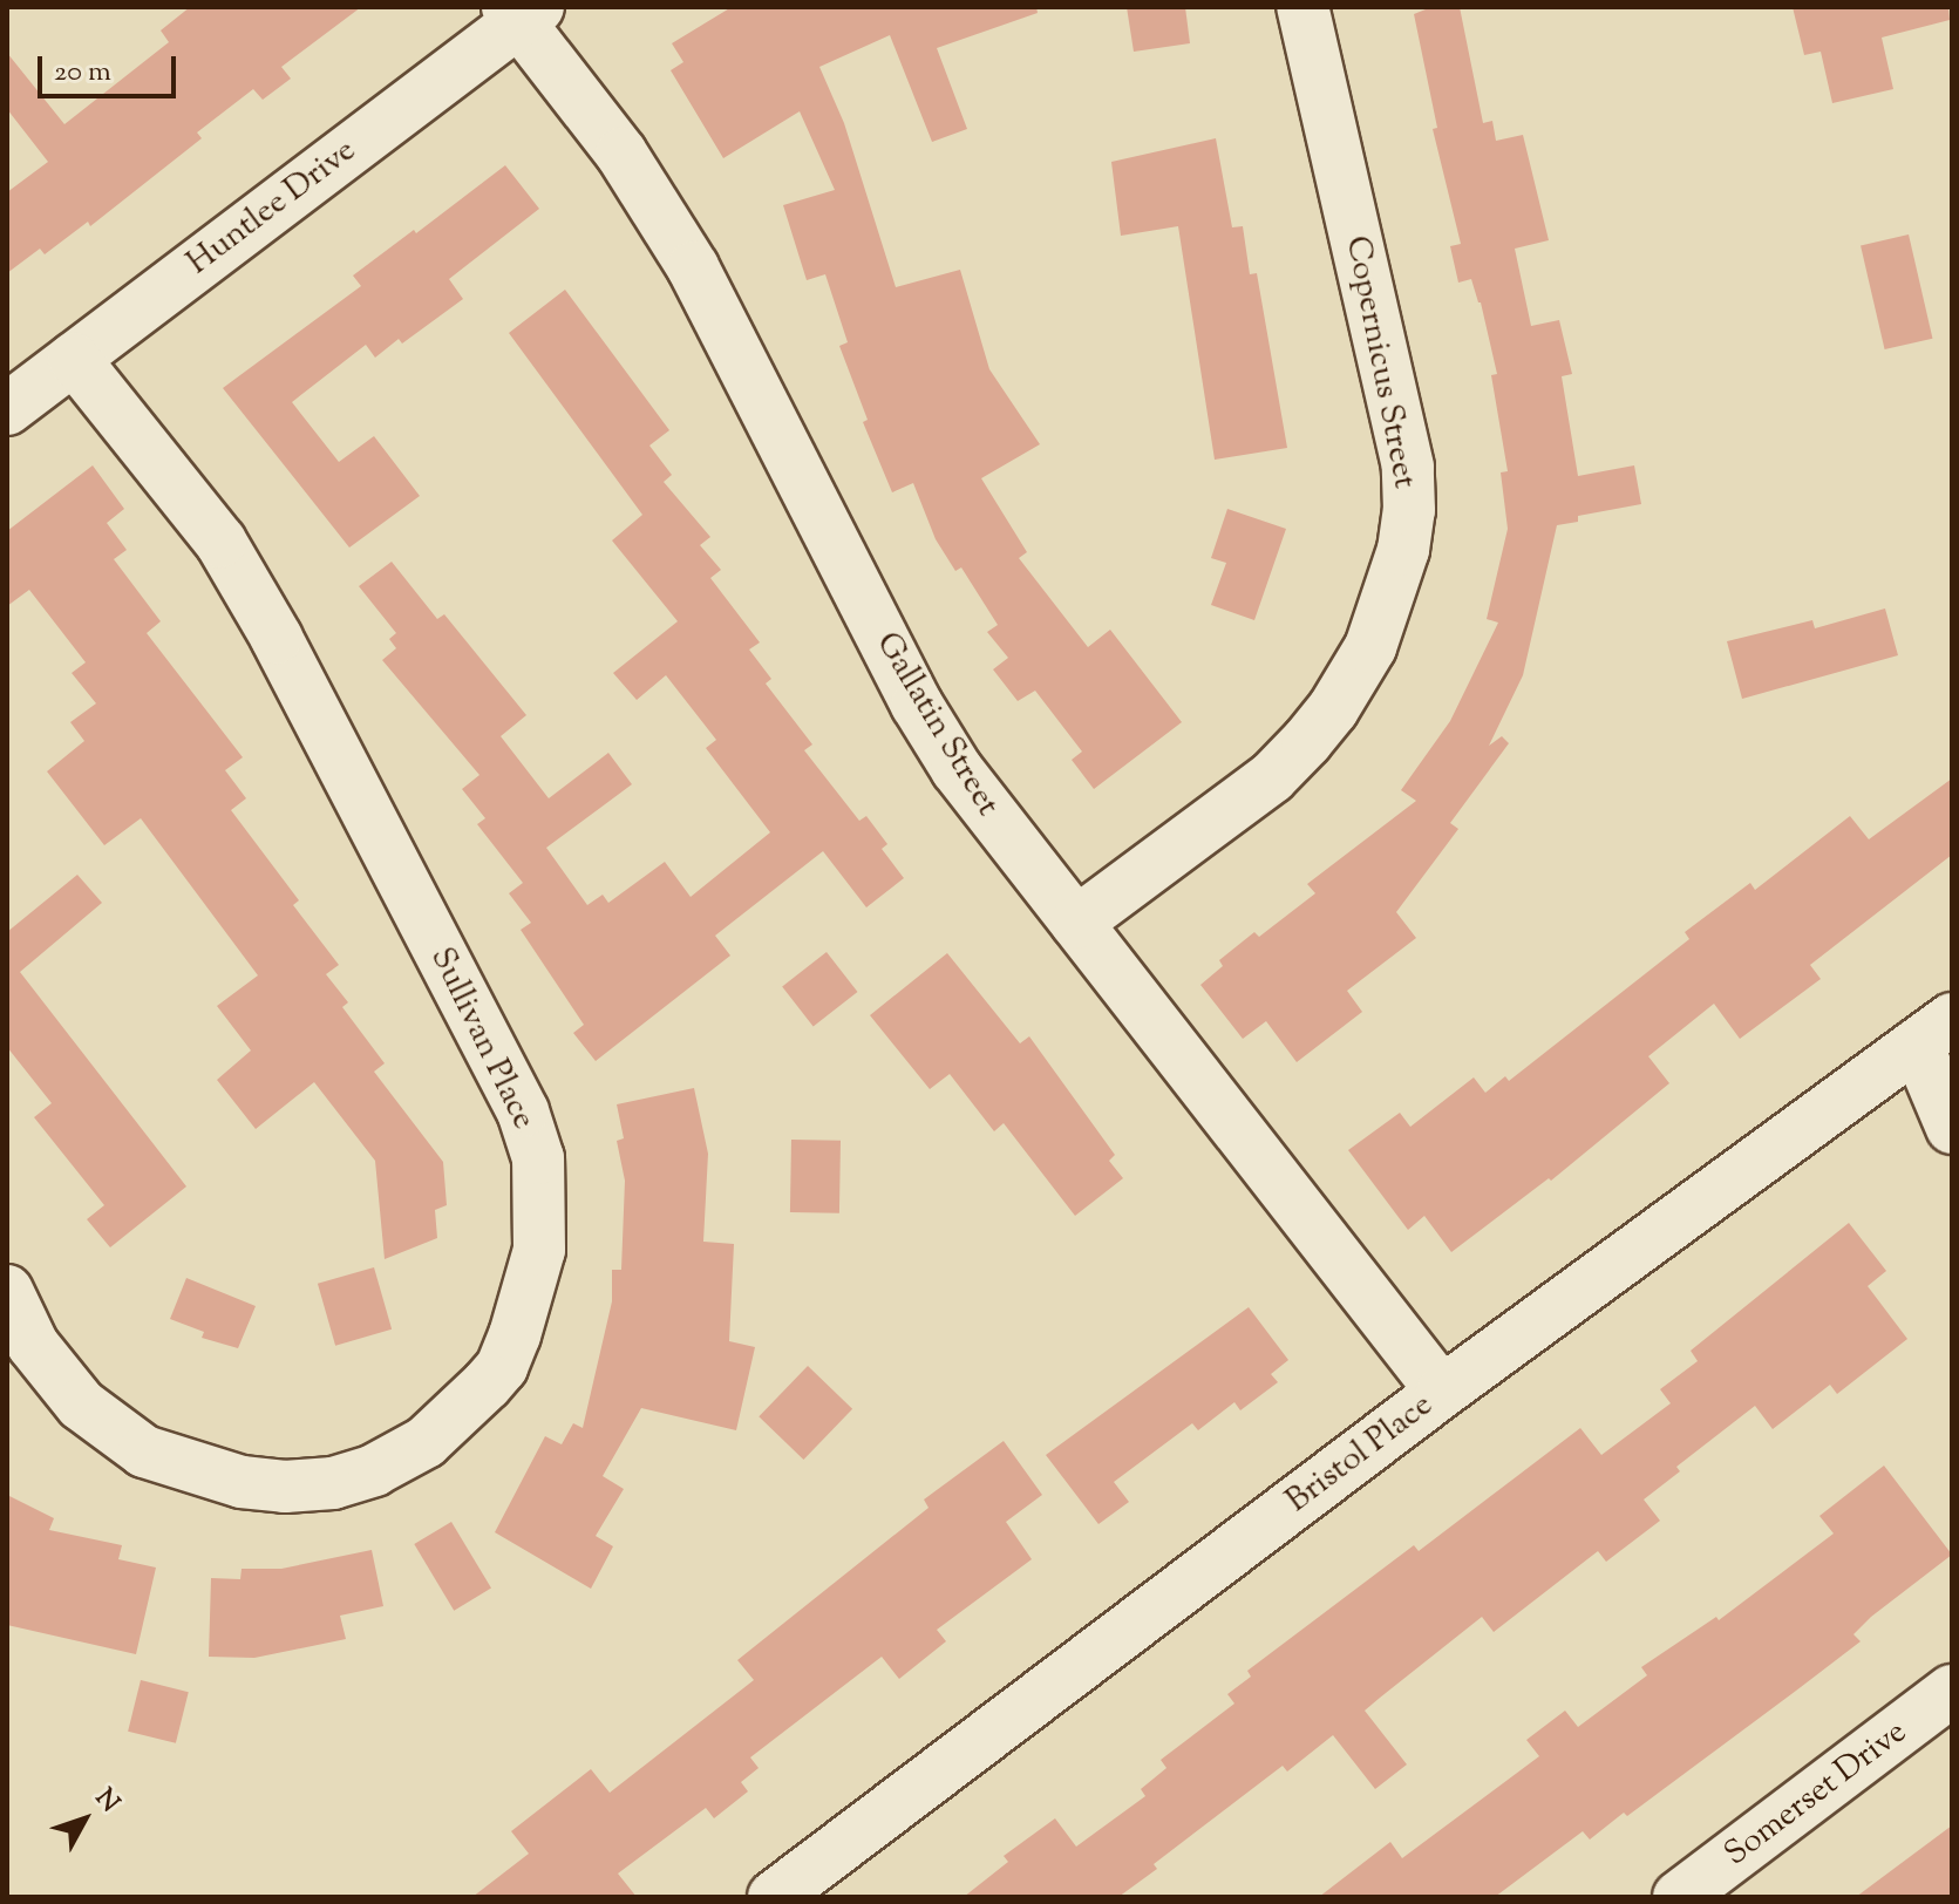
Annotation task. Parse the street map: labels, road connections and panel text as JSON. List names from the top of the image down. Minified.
{"streets":{"street":["Huntlee Drive","Copernicus Street","Gallatin Street","Sullivan Place","Bristol Place","Somerset Drive"]},"crossings":[["Huntlee Drive","Gallatin Street"],["Huntlee Drive","Sullivan Place"],["Copernicus Street","Gallatin Street"],["Gallatin Street","Bristol Place"]],"scale_bar":"20 m","north":"top right"}
